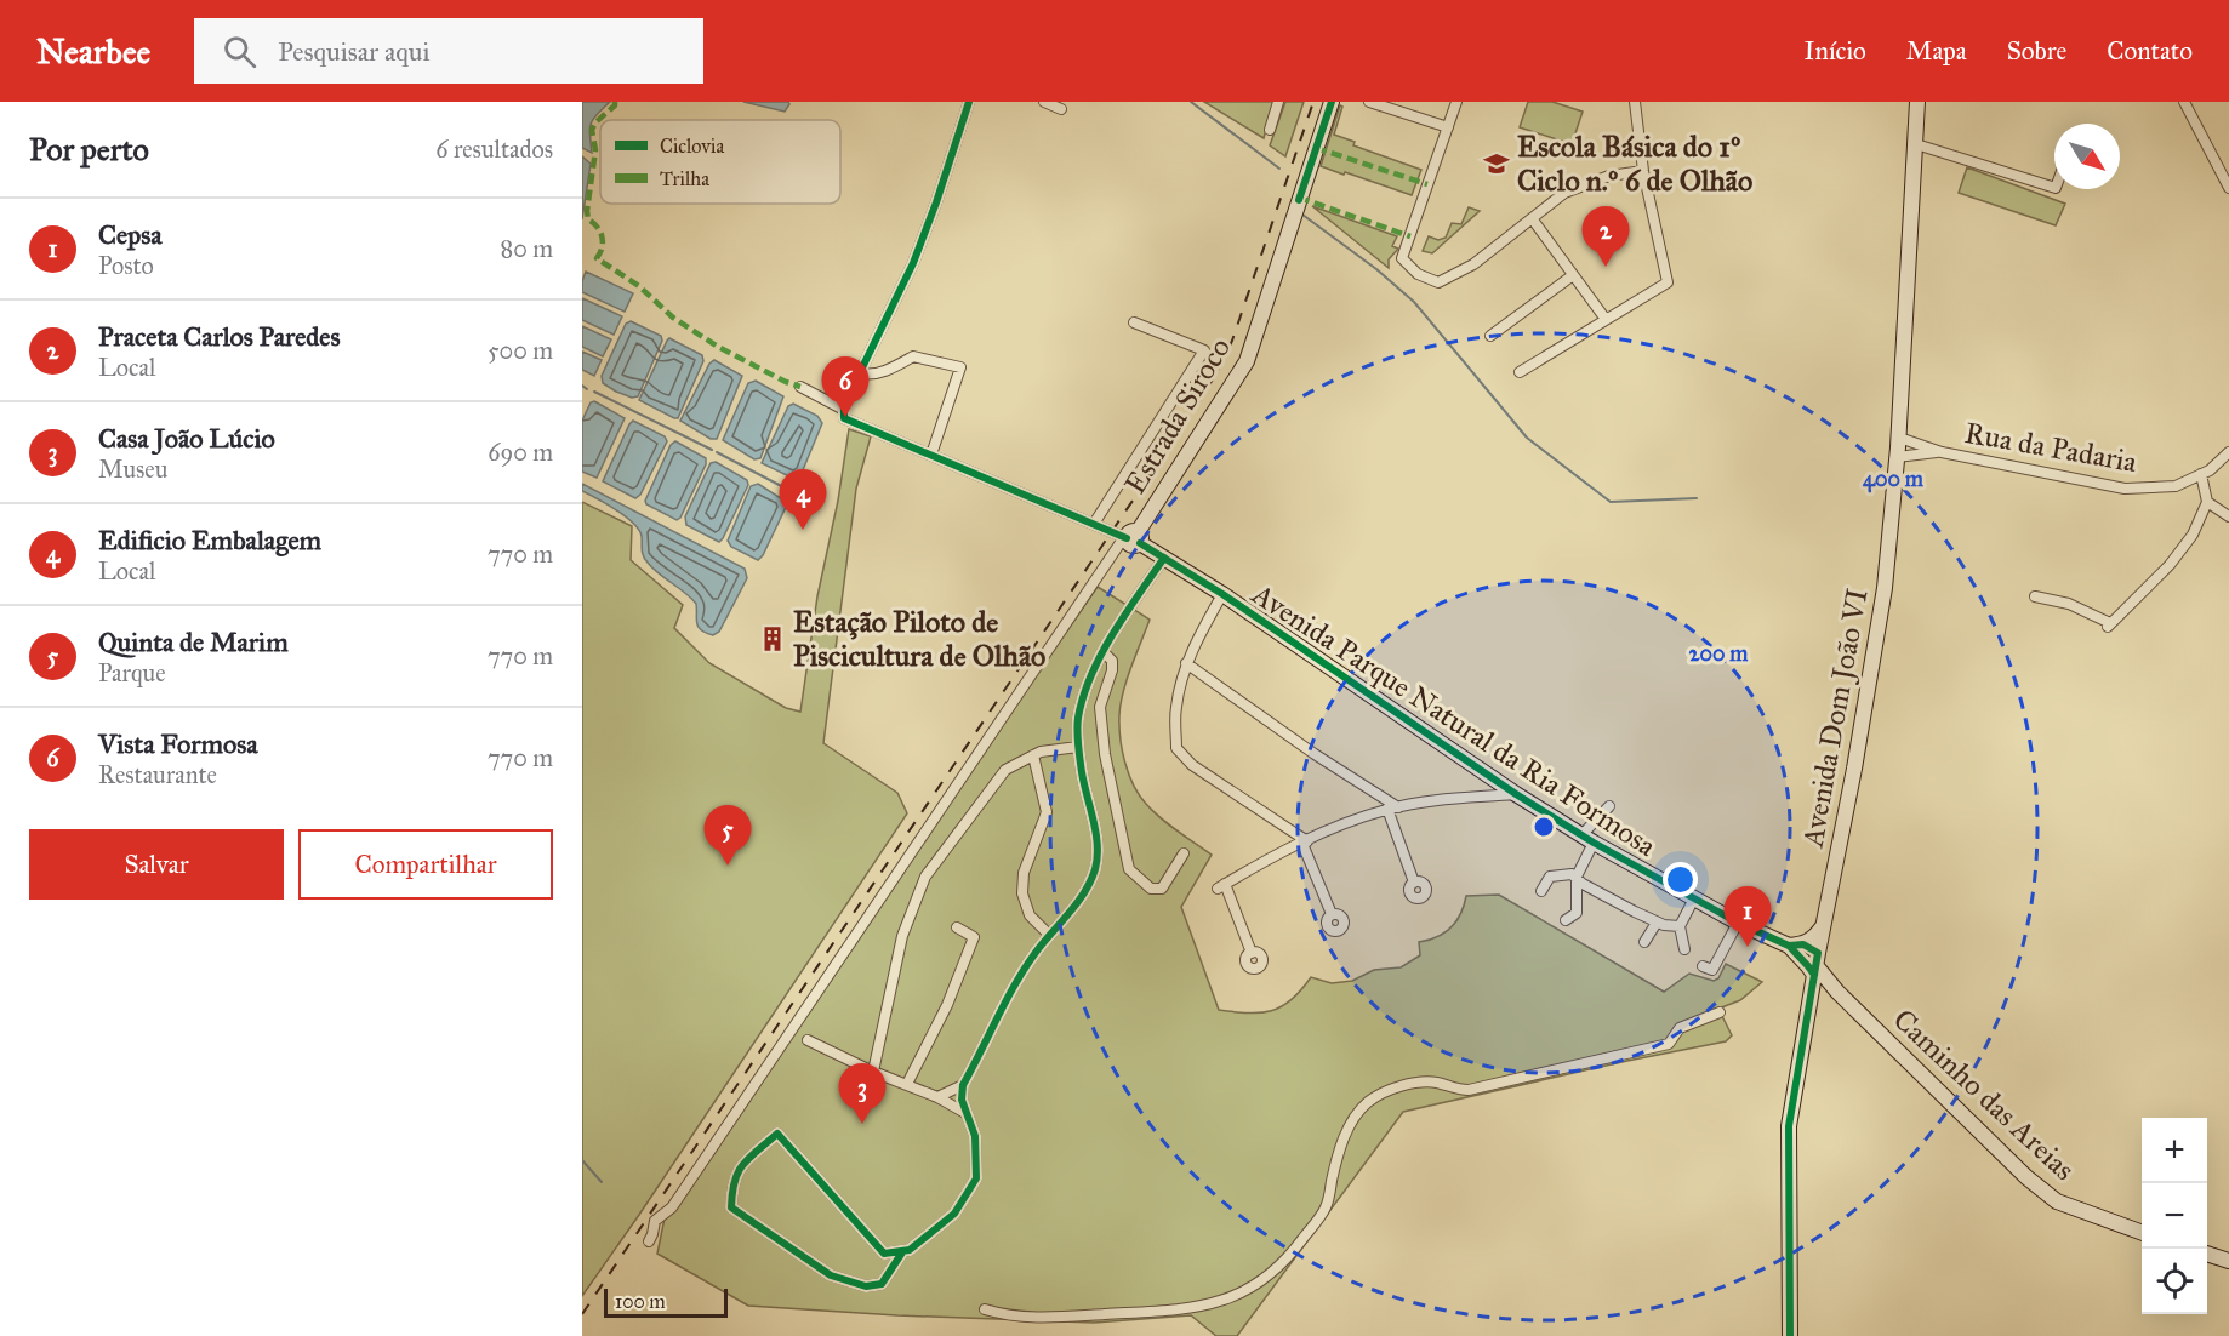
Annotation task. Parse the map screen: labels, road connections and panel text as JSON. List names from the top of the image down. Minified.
{"streets":{"street":["Estrada Siroco","Rua da Padaria","Avenida Dom João VI","Avenida Parque Natural da Ria Formosa","Caminho das Areias"]},"crossings":[["Estrada Siroco","Avenida Parque Natural da Ria Formosa"],["Avenida Dom João VI","Avenida Parque Natural da Ria Formosa"],["Avenida Dom João VI","Caminho das Areias"],["Avenida Parque Natural da Ria Formosa","Caminho das Areias"]],"places":{"school or university":["Escola Básica do 1º Ciclo n.º 6 de Olhão"],"building":["Estação Piloto de Piscicultura de Olhão"]},"legend":["Ciclovia","Trilha"],"scale_bar":"100 m","north":"bottom right","page":{"header":"Nearbee","search":"Pesquisar aqui","nav":["Início","Mapa","Sobre","Contato"],"heading":["Por perto","6 resultados"],"list":[{"mark":"1","name":"Cepsa","note":"Posto","value":"80 m"},{"mark":"2","name":"Praceta Carlos Paredes","note":"Local","value":"500 m"},{"mark":"3","name":"Casa João Lúcio","note":"Museu","value":"690 m"},{"mark":"4","name":"Edificio Embalagem","note":"Local","value":"770 m"},{"mark":"5","name":"Quinta de Marim","note":"Parque","value":"770 m"},{"mark":"6","name":"Vista Formosa","note":"Restaurante","value":"770 m"}],"pins":["2","6","4","5","1","3"],"buttons":["Salvar","Compartilhar"],"map_buttons":["+","−"],"scale":"100 m"},"rings":["400 m","200 m"]}
